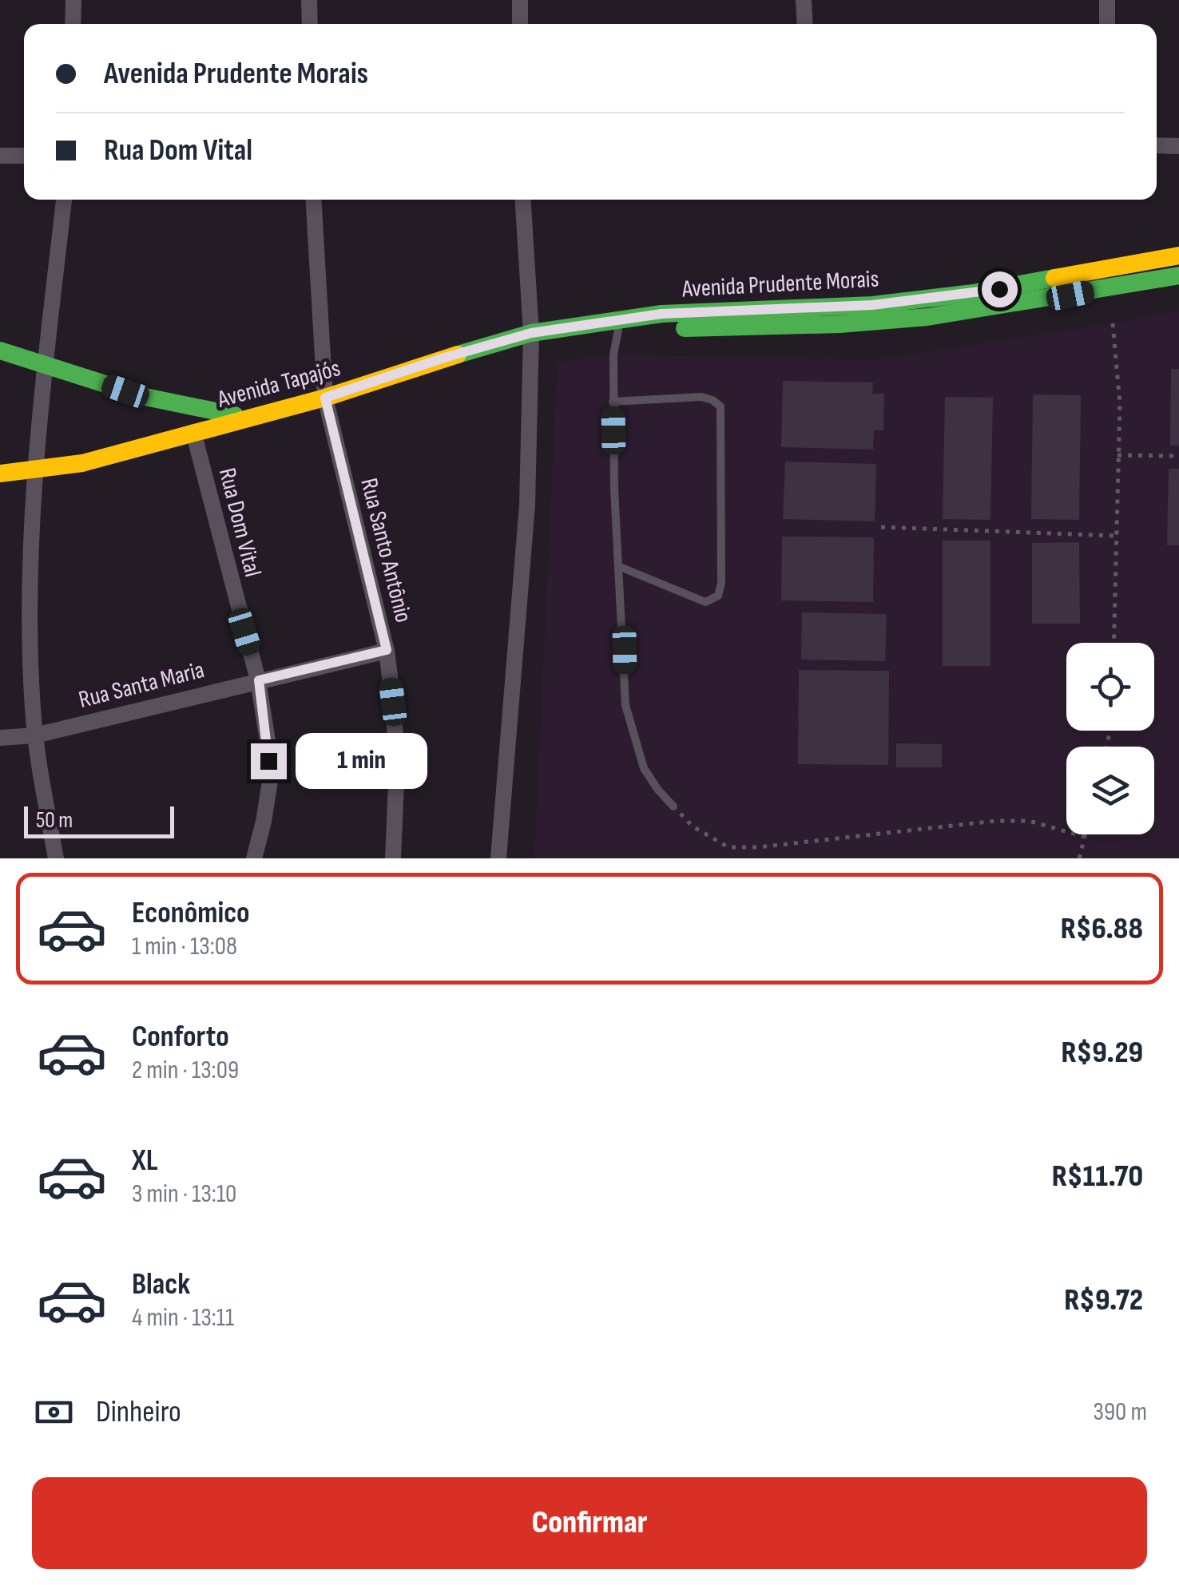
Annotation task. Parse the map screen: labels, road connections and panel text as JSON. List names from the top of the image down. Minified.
{"streets":{"street":["Avenida Prudente Morais","Avenida Tapajós","Rua Dom Vital","Rua Santo Antônio","Rua Santa Maria"]},"crossings":[["Avenida Prudente Morais","Avenida Tapajós"],["Avenida Tapajós","Rua Dom Vital"],["Avenida Tapajós","Rua Santo Antônio"],["Rua Dom Vital","Rua Santa Maria"],["Rua Santo Antônio","Rua Santa Maria"]],"scale_bar":"50 m","page":{"banner":["Avenida Prudente Morais","Rua Dom Vital"],"bubble":"1 min","scale":"50 m","list":[{"name":"Econômico","note":"1 min · 13:08","value":"R$6.88"},{"name":"Conforto","note":"2 min · 13:09","value":"R$9.29"},{"name":"XL","note":"3 min · 13:10","value":"R$11.70"},{"name":"Black","note":"4 min · 13:11","value":"R$9.72"}],"pay":["Dinheiro","390 m"],"buttons":"Confirmar"}}
